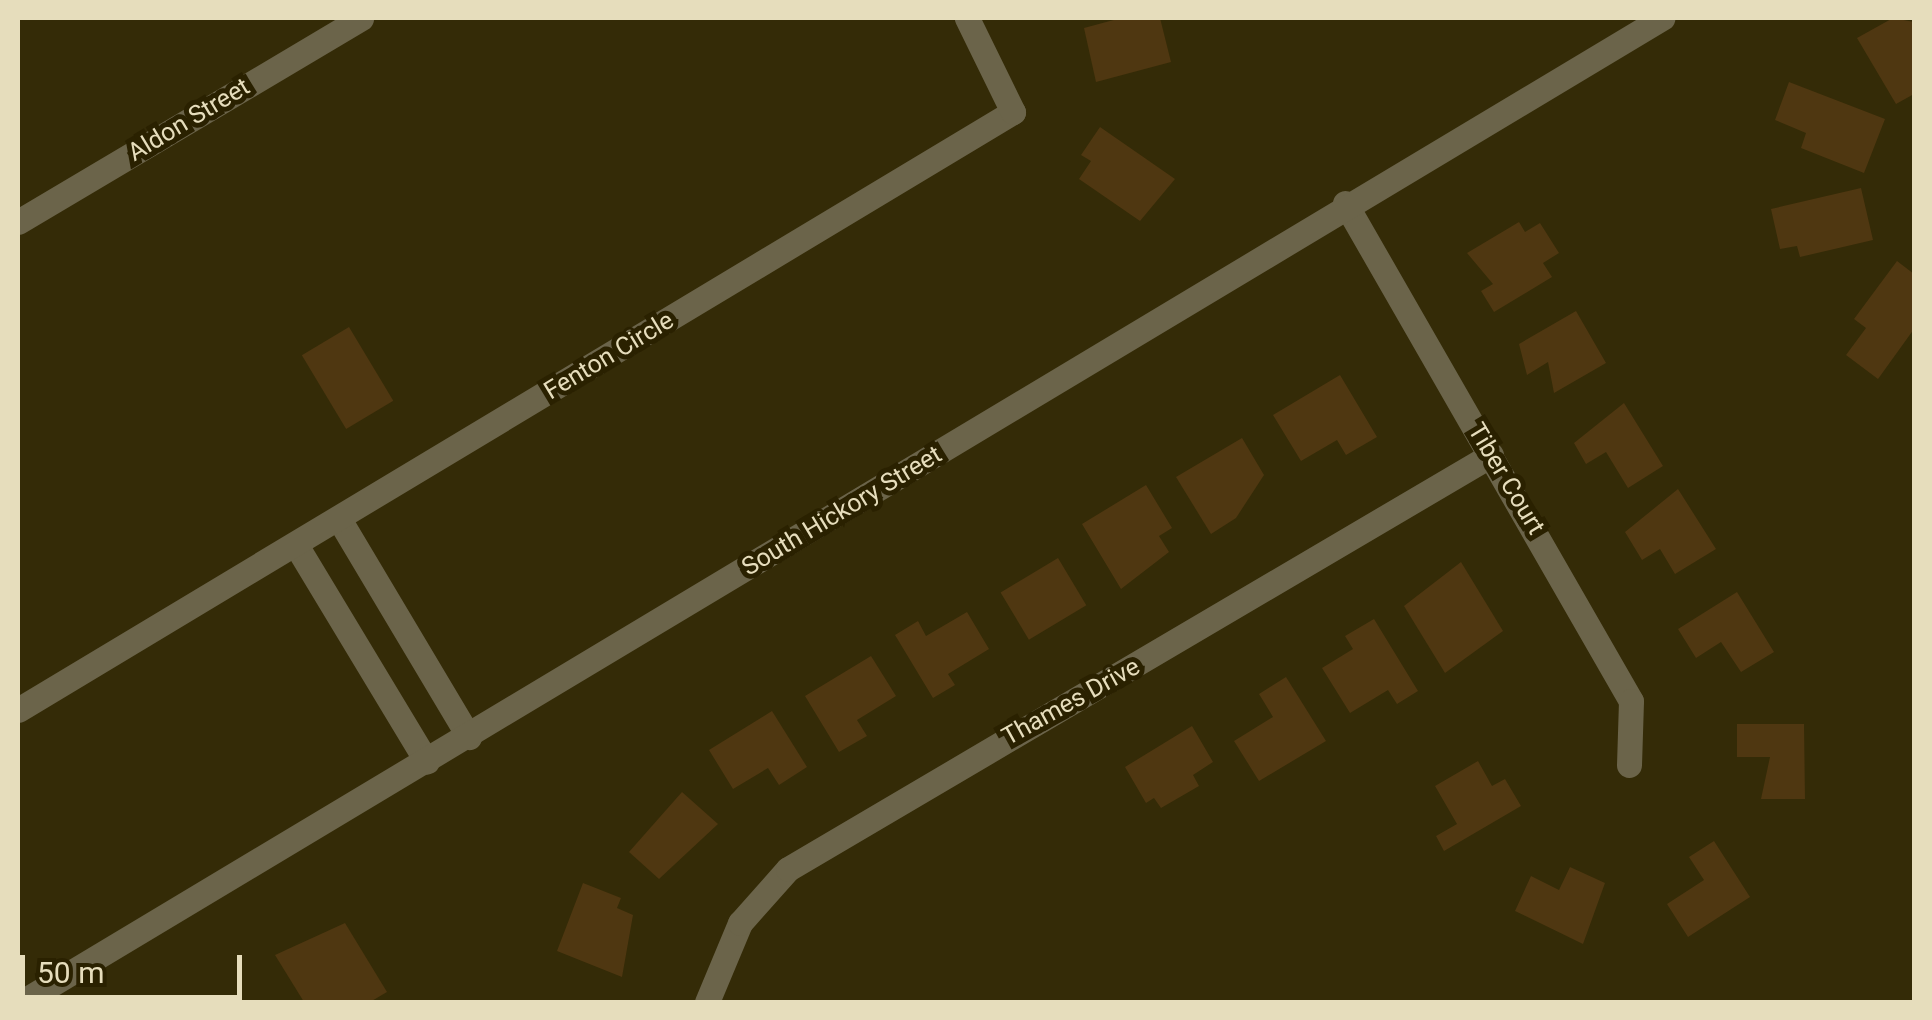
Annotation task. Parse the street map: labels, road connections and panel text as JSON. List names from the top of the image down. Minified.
{"streets":{"street":["Aldon Street","Fenton Circle","Tiber Court","South Hickory Street","Thames Drive"]},"crossings":[["Tiber Court","South Hickory Street"],["Tiber Court","Thames Drive"]],"scale_bar":"50 m"}
